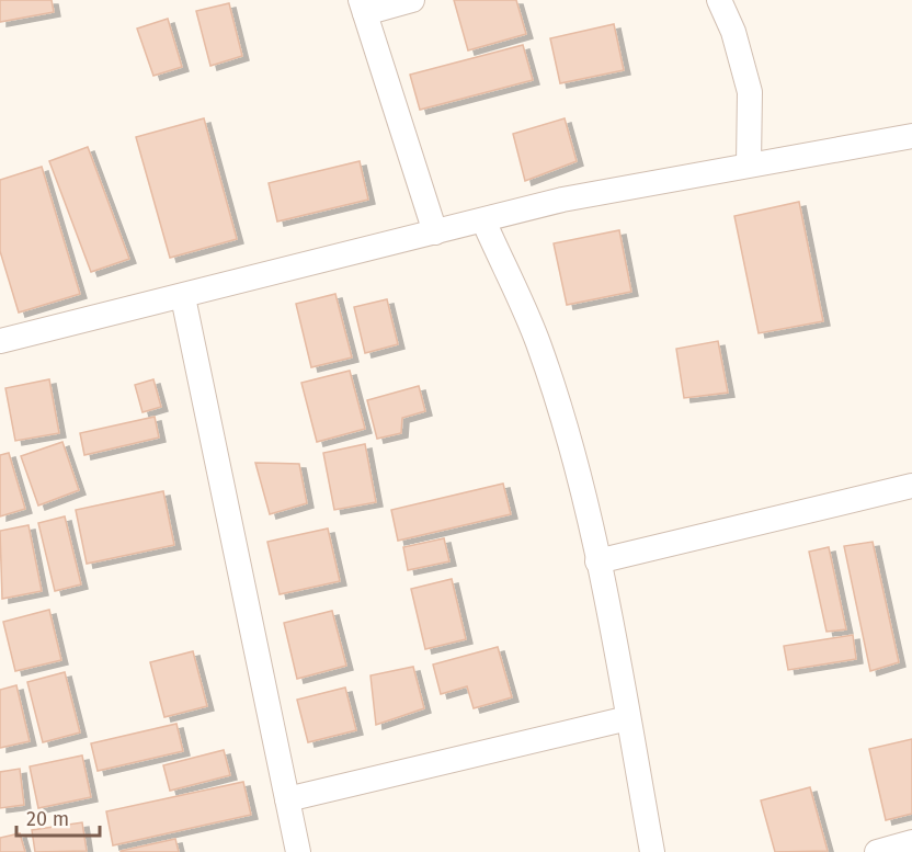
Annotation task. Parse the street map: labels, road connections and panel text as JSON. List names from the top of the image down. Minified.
{"scale_bar":"20 m"}
